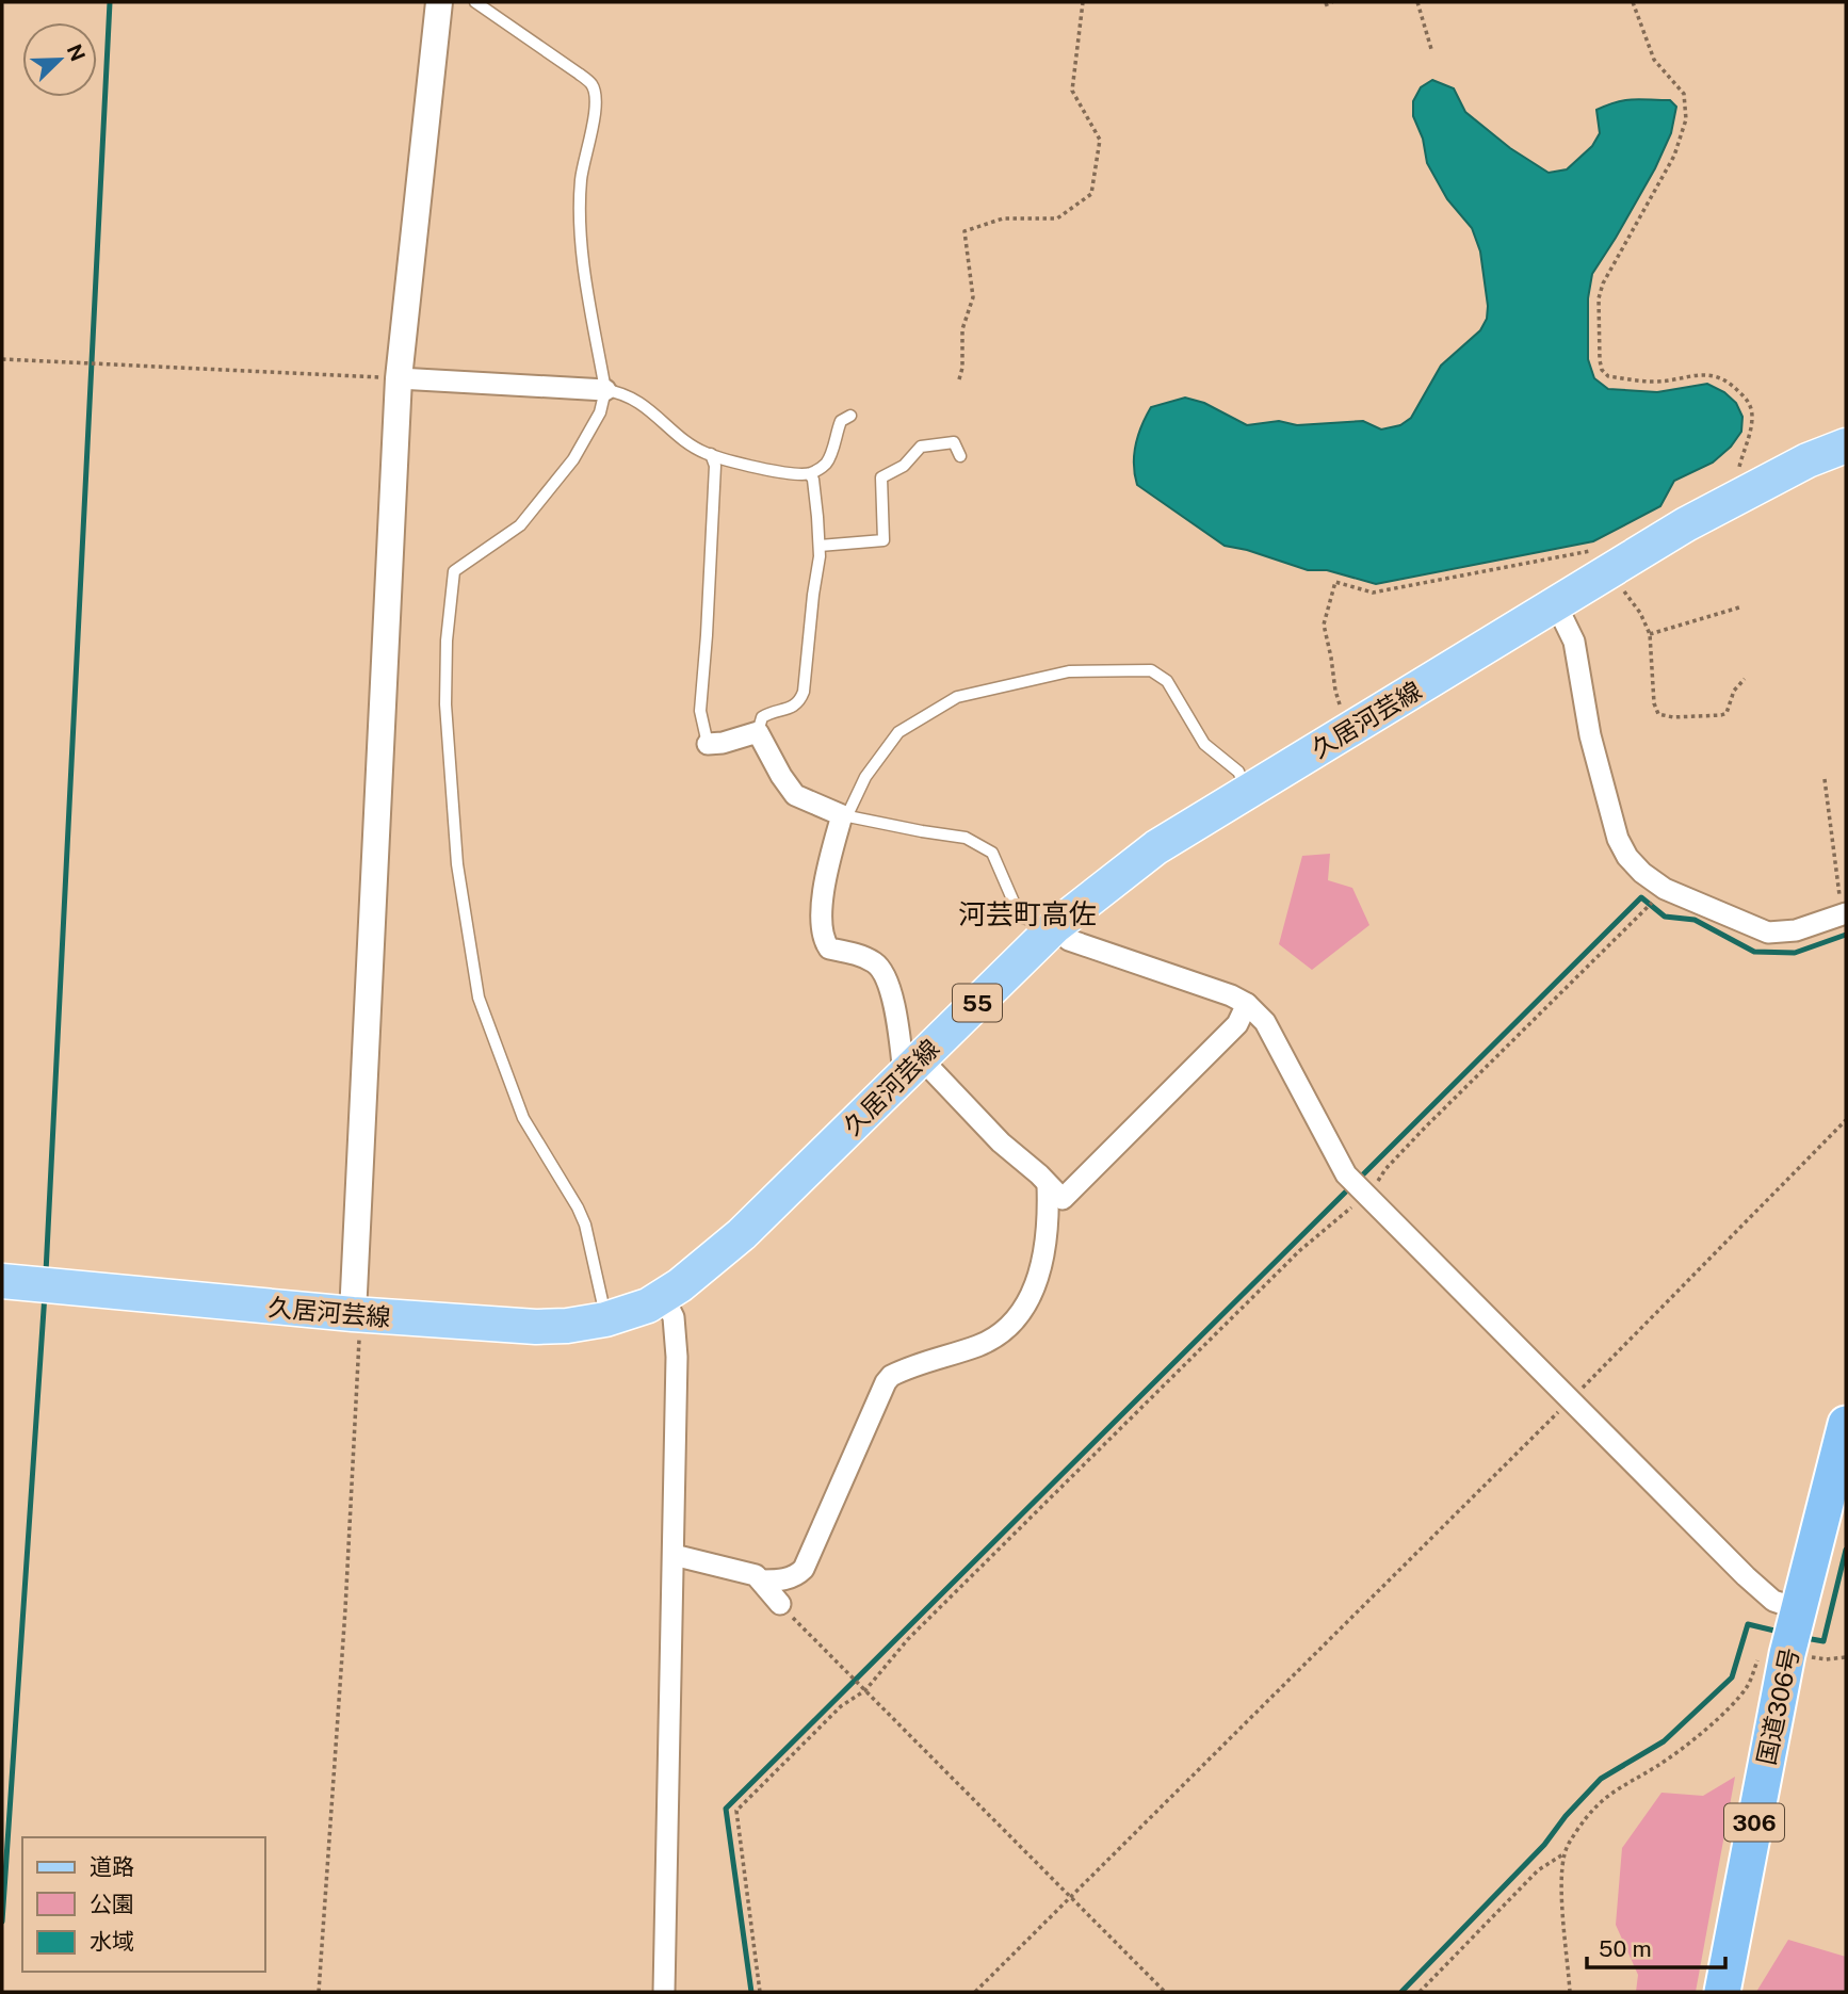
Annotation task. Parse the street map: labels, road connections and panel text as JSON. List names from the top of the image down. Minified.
{"streets":{"highway":["国道306号","306"],"main road":["久居河芸線","55"]},"districts":["河芸町高佐"],"legend":["道路","公園","水域"],"scale_bar":"50 m","north":"top right"}
